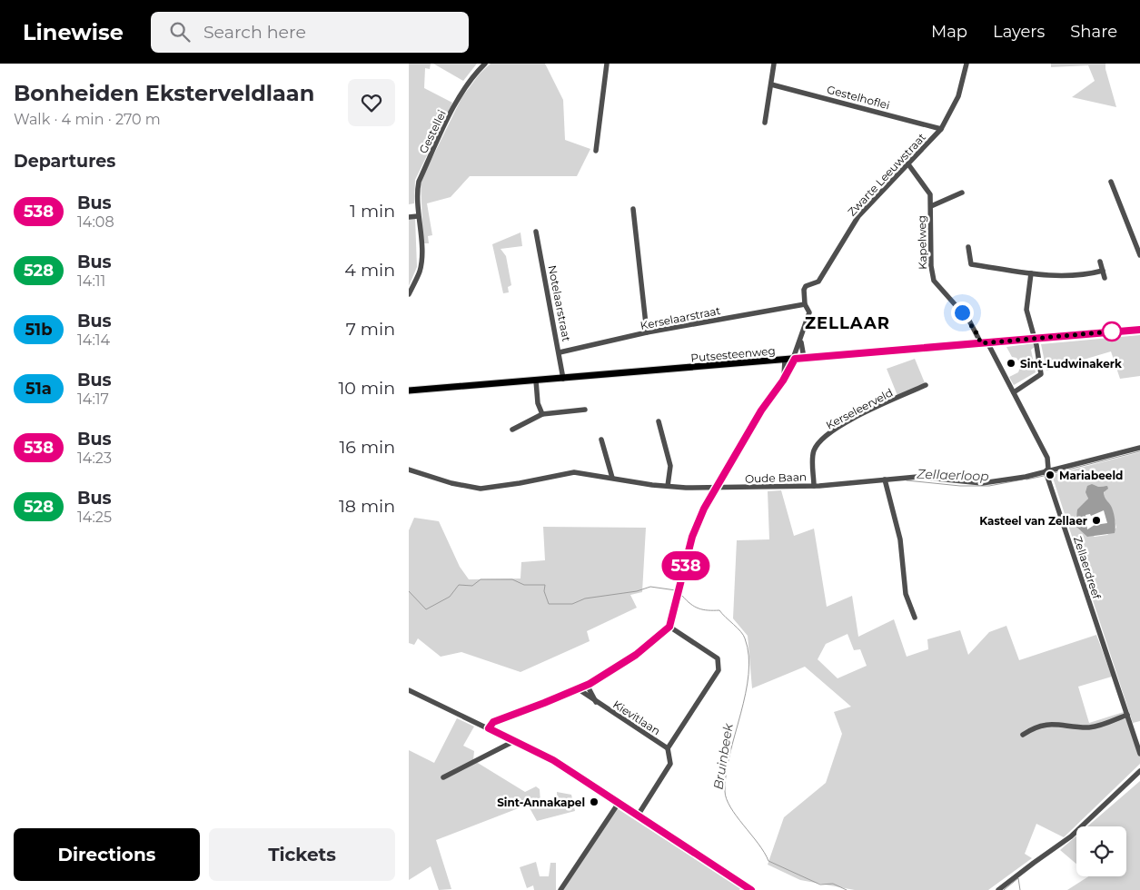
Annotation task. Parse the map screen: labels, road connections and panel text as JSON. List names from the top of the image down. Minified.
{"streets":{"main road":["Putsesteenweg"],"street":["Gestelhoflei","Gestellei","Zwarte Leeuwstraat","Kapelweg","Notelaarstraat","Kerselaarstraat","Kerseleerveld","Oude Baan","Zellaerdreef","Kievitlaan"]},"crossings":[["Gestelhoflei","Zwarte Leeuwstraat"],["Zwarte Leeuwstraat","Kapelweg"],["Zwarte Leeuwstraat","Kerselaarstraat"],["Zwarte Leeuwstraat","Putsesteenweg"],["Zwarte Leeuwstraat","Oude Baan"],["Kapelweg","Putsesteenweg"],["Kapelweg","Zellaerdreef"],["Notelaarstraat","Kerselaarstraat"],["Notelaarstraat","Putsesteenweg"],["Putsesteenweg","Zellaerdreef"],["Kerseleerveld","Oude Baan"],["Oude Baan","Zellaerdreef"]],"districts":["ZELLAAR"],"water":["Zellaerloop","Bruinbeek"],"places":["Sint-Ludwinakerk","Mariabeeld","Kasteel van Zellaer","Sint-Annakapel"],"lines":["bus line 538"],"page":{"header":"Linewise","search":"Search here","nav":["Map","Layers","Share"],"heading":[["Bonheiden Eksterveldlaan","Walk · 4 min · 270 m"],"Departures"],"on_map":"538","list":[{"mark":"538","name":"Bus","note":"14:08","value":"1 min"},{"mark":"528","name":"Bus","note":"14:11","value":"4 min"},{"mark":"51b","name":"Bus","note":"14:14","value":"7 min"},{"mark":"51a","name":"Bus","note":"14:17","value":"10 min"},{"mark":"538","name":"Bus","note":"14:23","value":"16 min"},{"mark":"528","name":"Bus","note":"14:25","value":"18 min"}],"buttons":["Directions","Tickets"]}}
